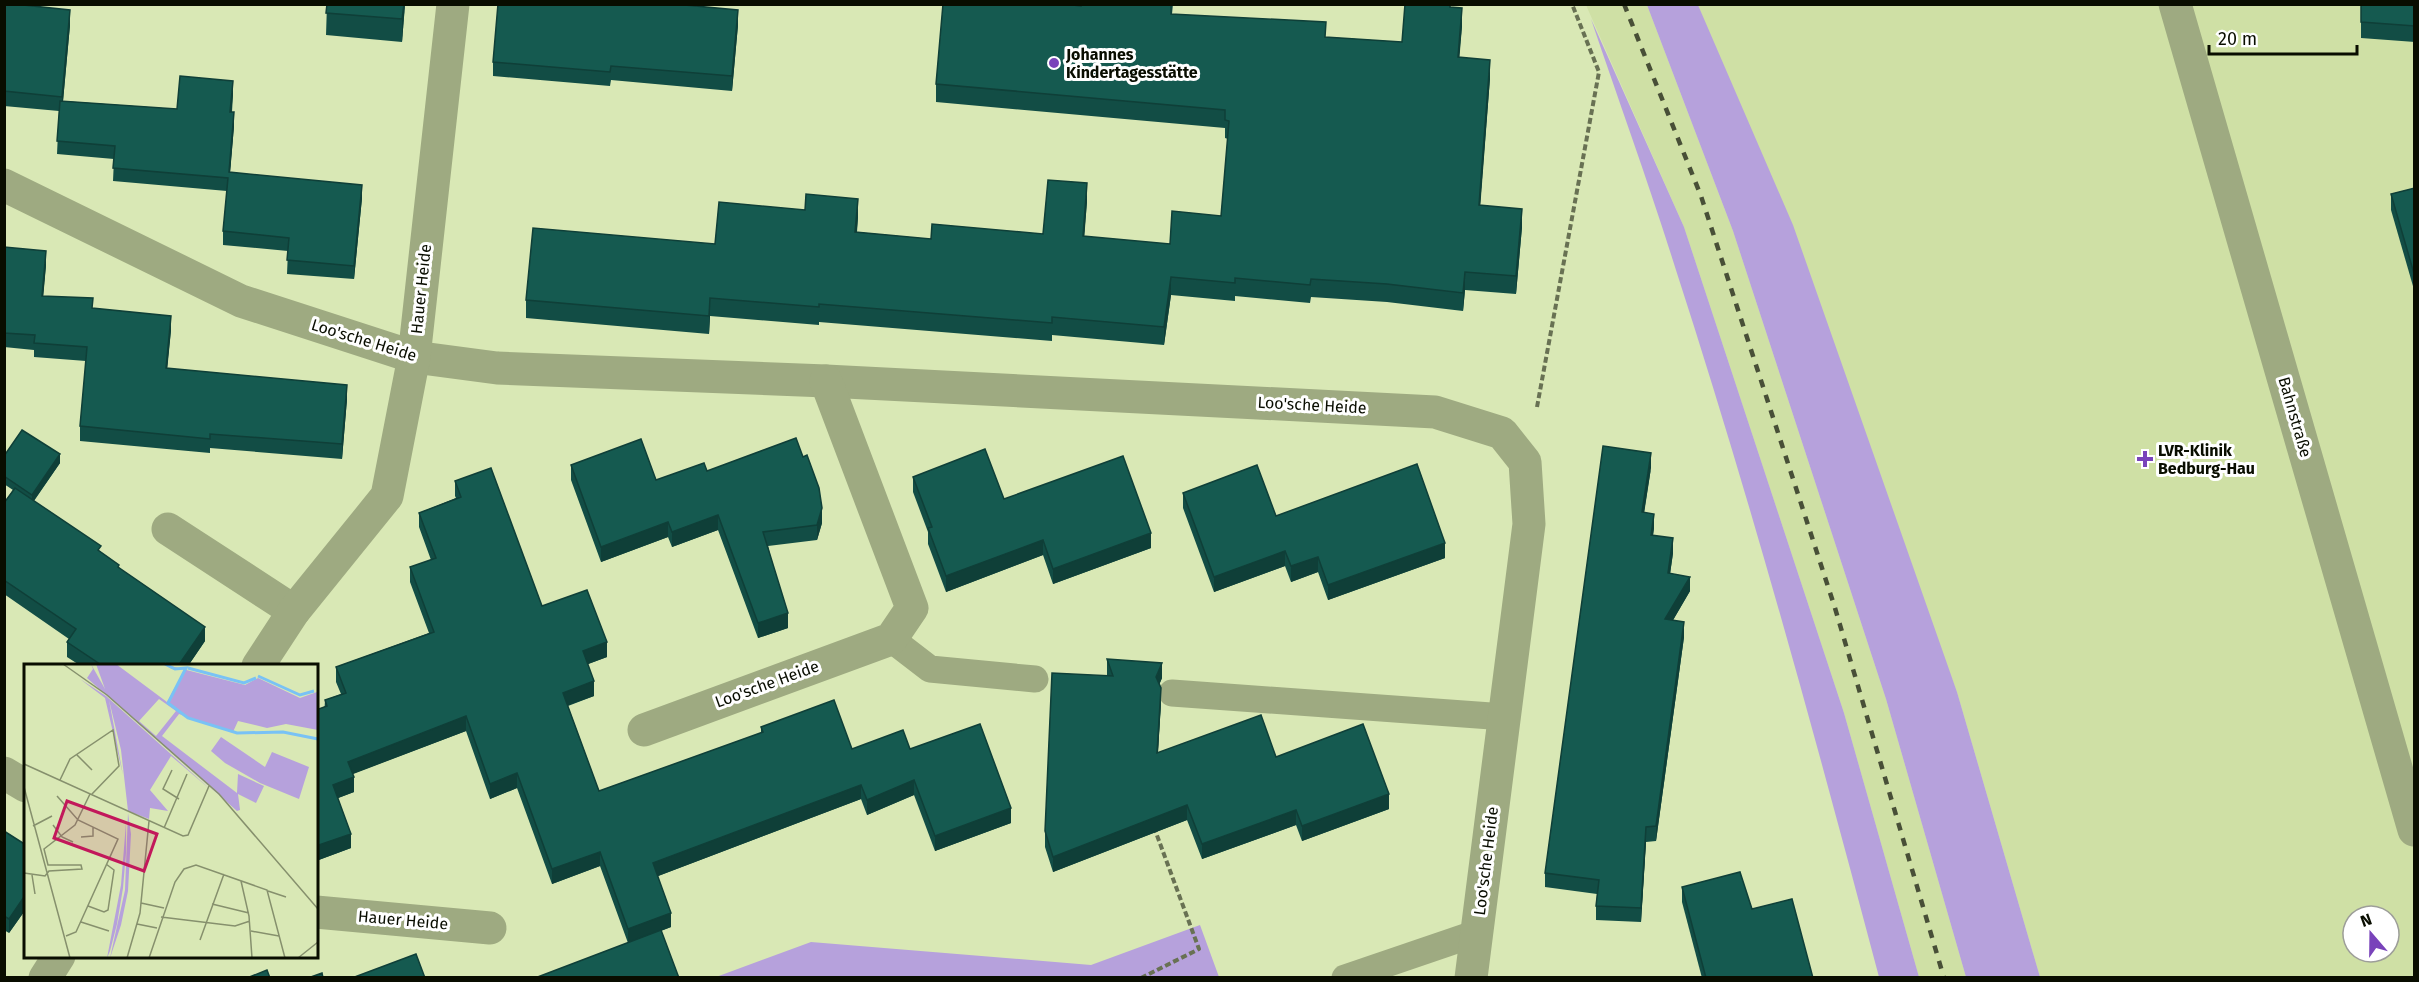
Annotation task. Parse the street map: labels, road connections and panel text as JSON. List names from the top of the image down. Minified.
{"streets":{"street":["Hauer Heide","Loo'sche Heide","Bahnstraße"]},"crossings":[["Hauer Heide","Loo'sche Heide"]],"places":{"other":["Johannes Kindertagesstätte"],"health":["LVR-Klinik Bedburg-Hau"]},"scale_bar":"20 m","north":"top"}
